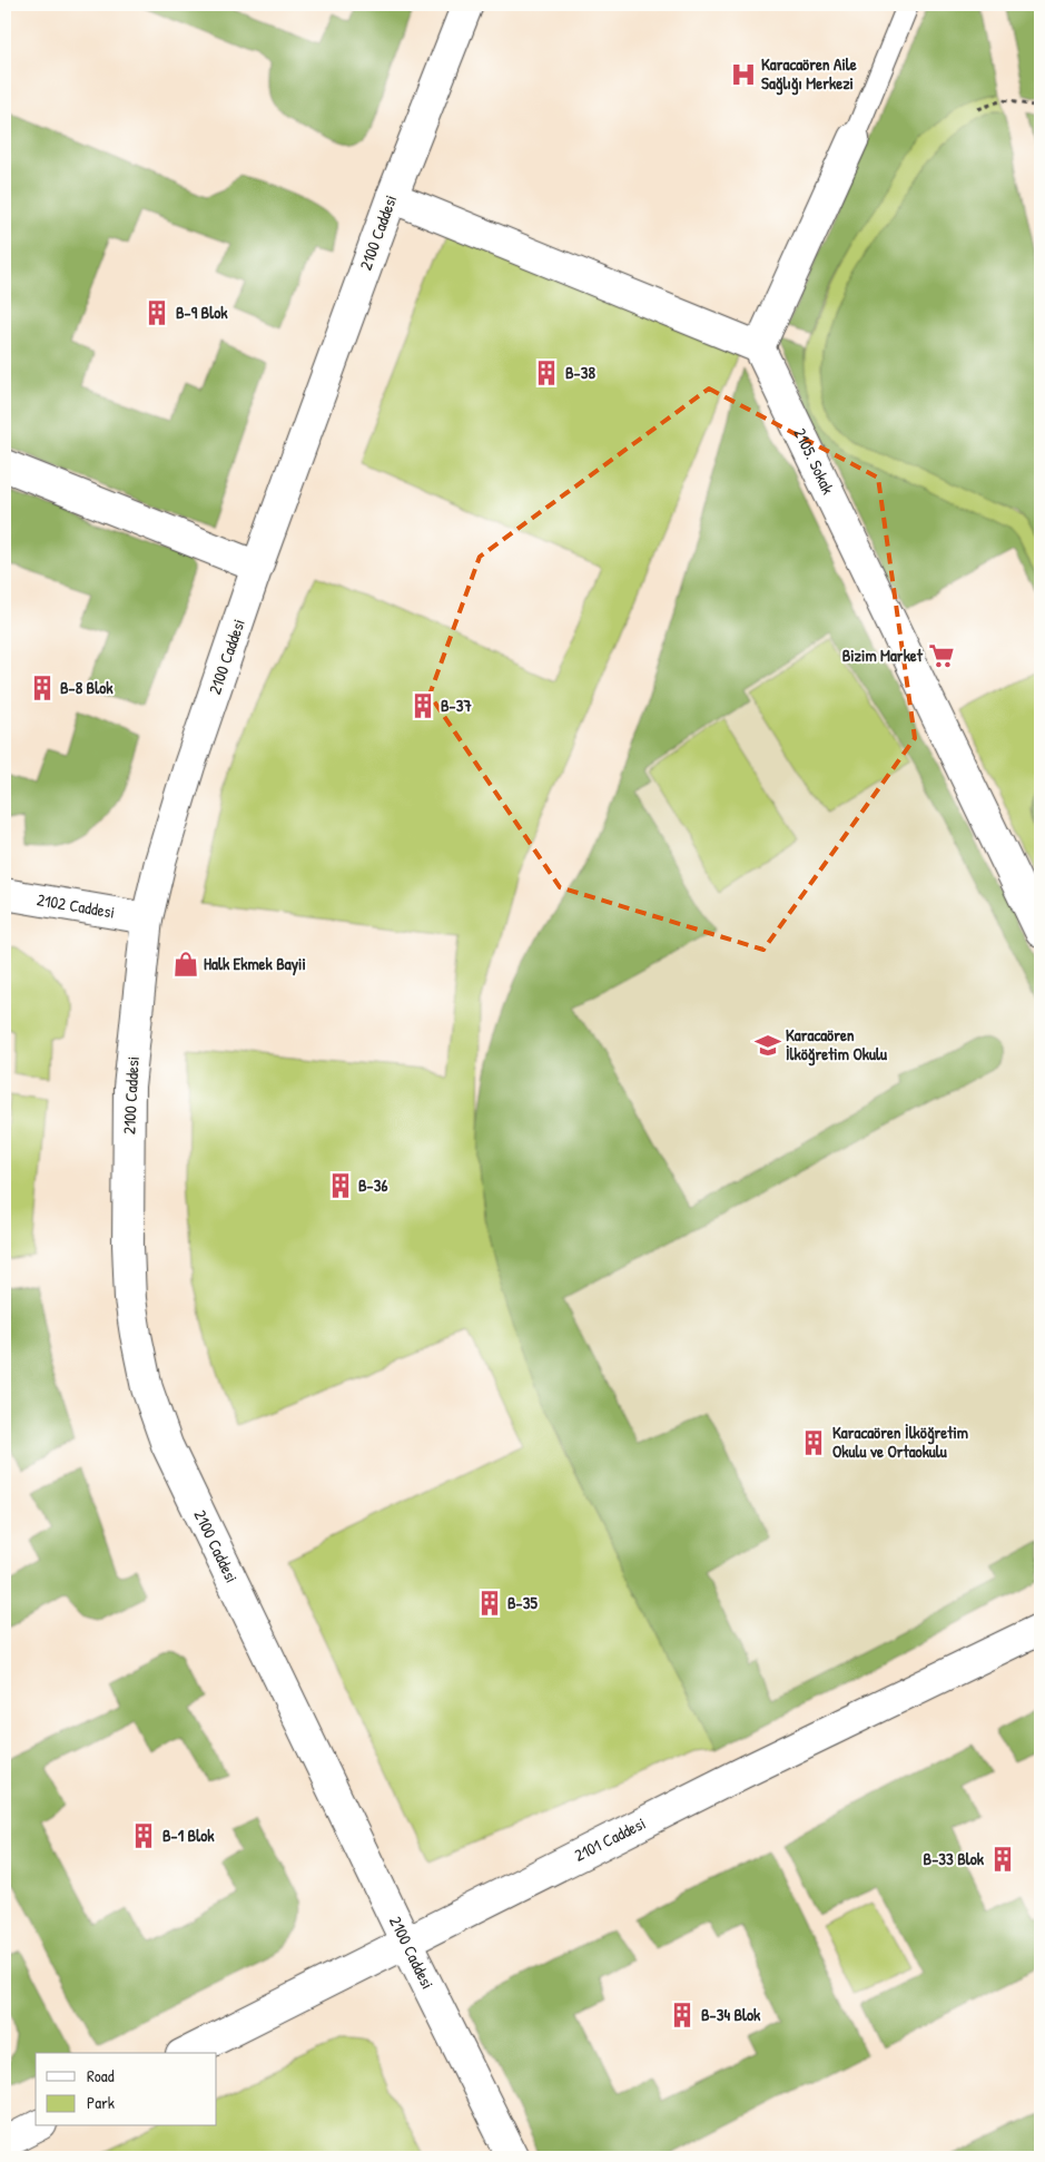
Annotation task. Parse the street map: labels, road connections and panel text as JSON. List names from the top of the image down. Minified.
{"streets":{"street":["2100 Caddesi","2105. Sokak","2102 Caddesi","2101 Caddesi"]},"crossings":[["2100 Caddesi","2102 Caddesi"],["2100 Caddesi","2101 Caddesi"]],"places":{"hospital":["Karacaören Aile Sağlığı Merkezi"],"building":["B-9 Blok","B-38","B-8 Blok","B-37","B-36","Karacaören İlköğretim Okulu ve Ortaokulu","B-35","B-1 Blok","B-33 Blok","B-34 Blok"],"supermarket":["Bizim Market"],"shop":["Halk Ekmek Bayii"],"school or university":["Karacaören İlköğretim Okulu"]},"legend":["Road","Park"]}
